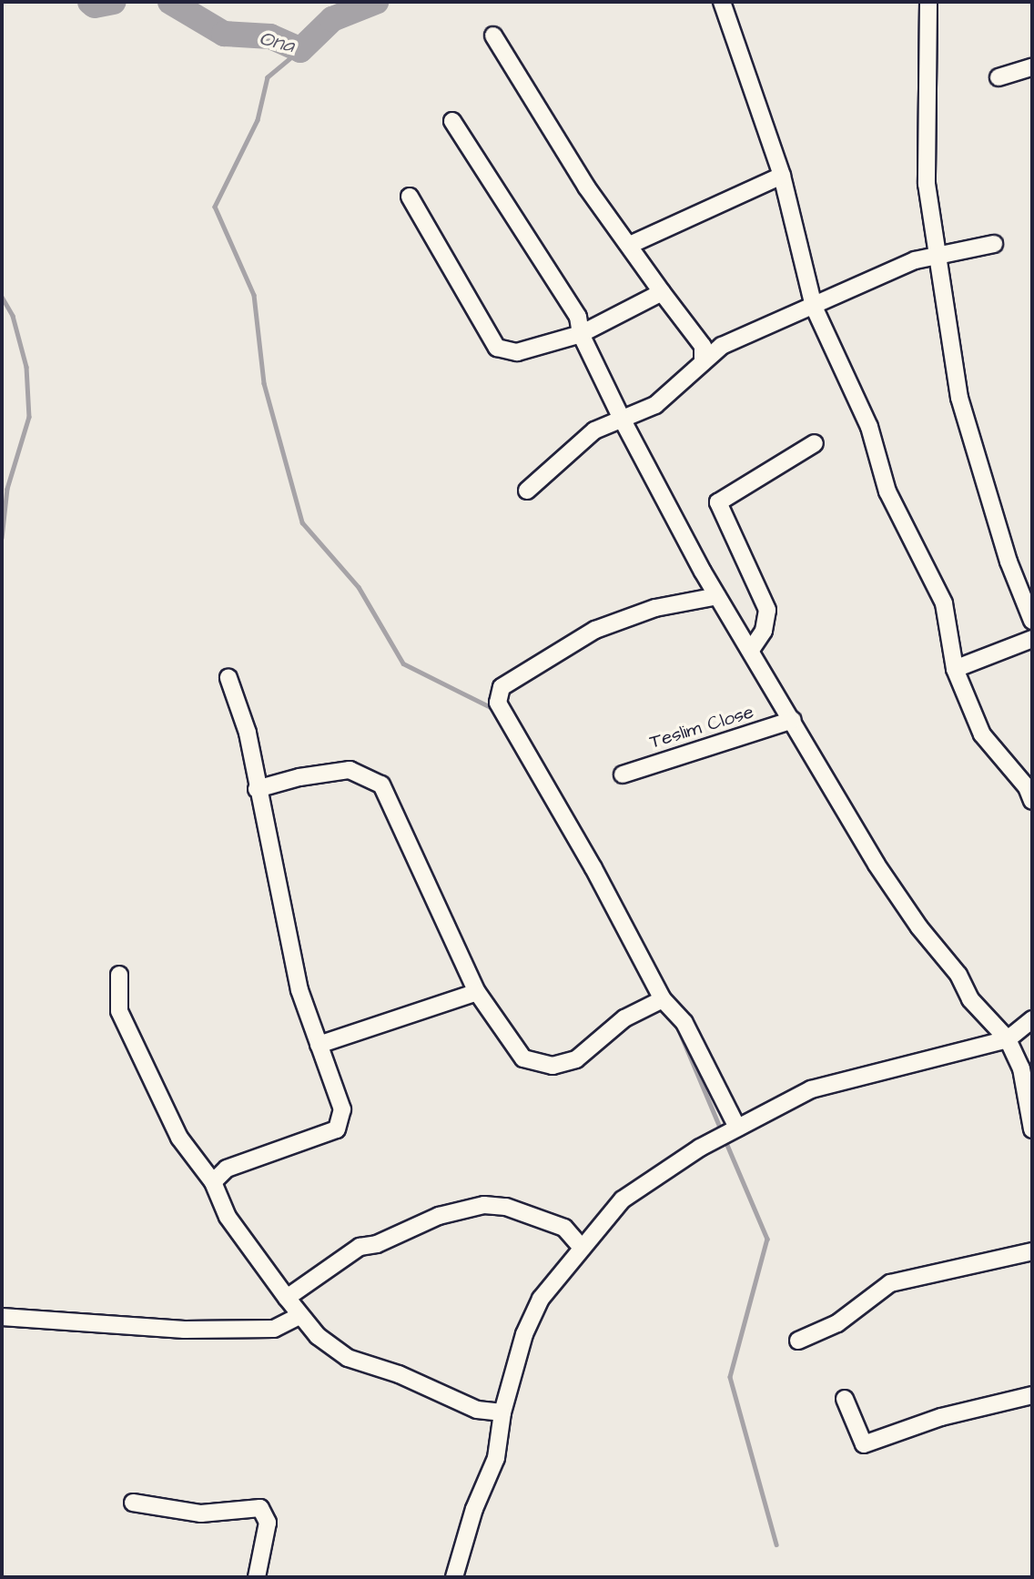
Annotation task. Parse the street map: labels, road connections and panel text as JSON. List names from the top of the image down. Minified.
{"streets":{"street":["Teslim Close"]},"water":["Ona"]}
